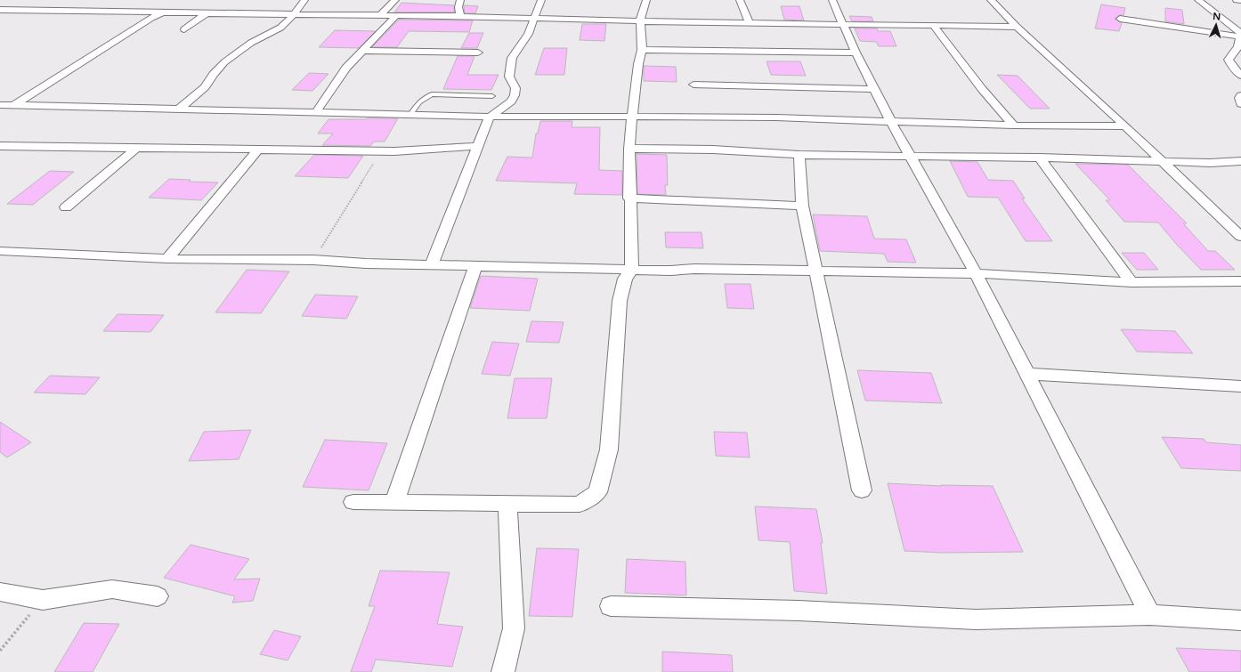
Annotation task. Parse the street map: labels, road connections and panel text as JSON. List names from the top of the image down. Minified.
{"north":"top"}
